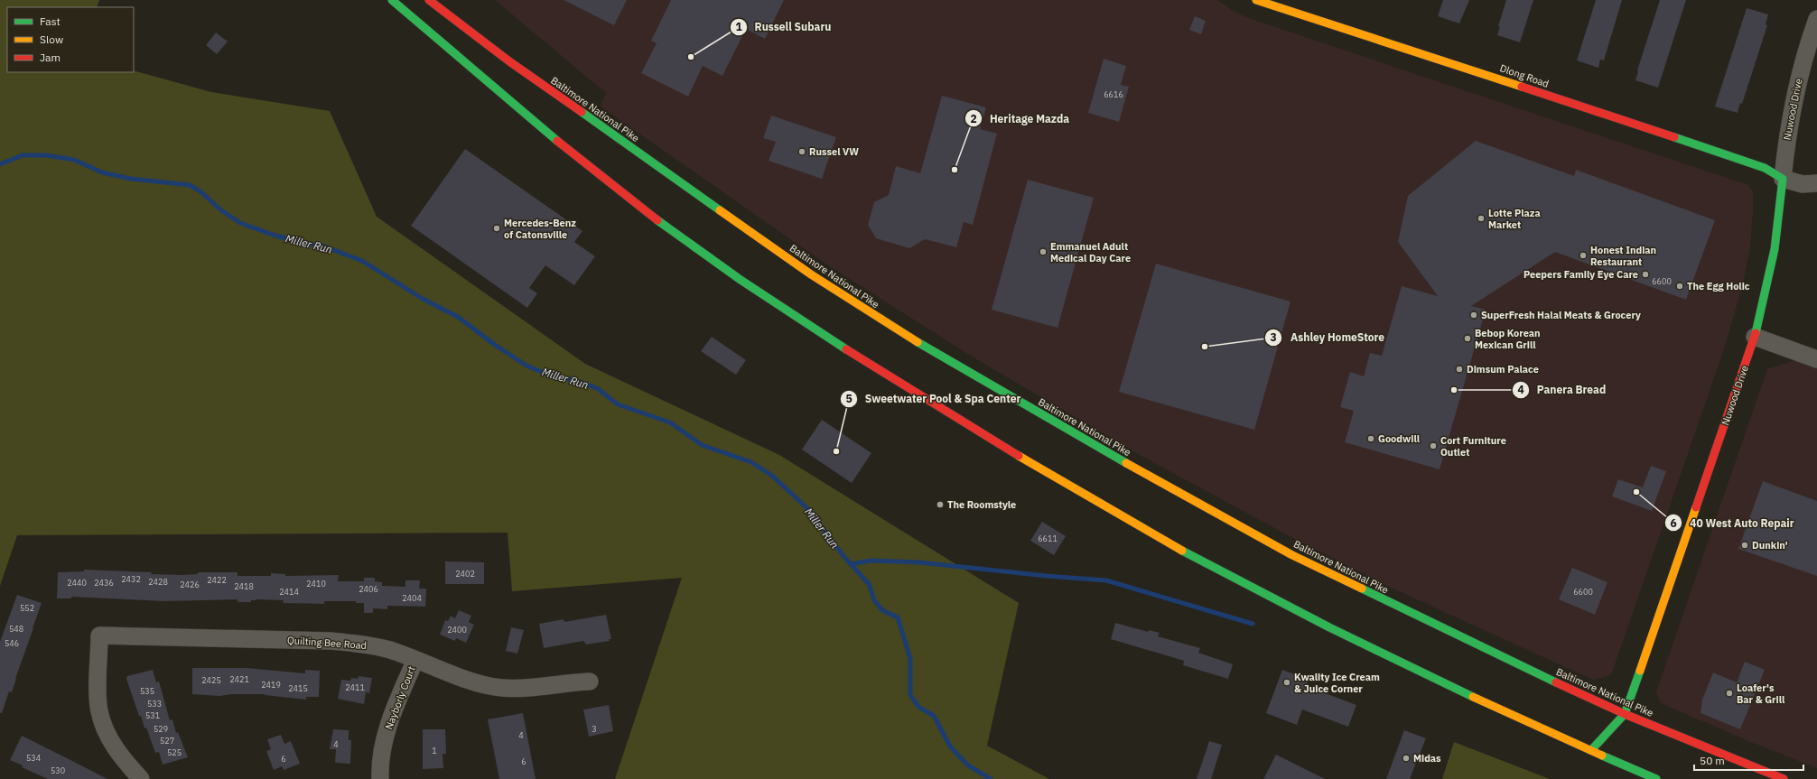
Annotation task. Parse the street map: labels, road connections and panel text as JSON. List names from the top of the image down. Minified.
{"streets":{"main road":["Dlong Road","Baltimore National Pike","Nuwood Drive"],"street":["Quilting Bee Road","Nayborly Court"]},"crossings":[["Dlong Road","Nuwood Drive"],["Baltimore National Pike","Nuwood Drive"],["Quilting Bee Road","Nayborly Court"]],"water":["Miller Run"],"places":["Russell Subaru","Russel VW","Heritage Mazda","Lotte Plaza Market","Mercedes-Benz of Catonsville","Emmanuel Adult Medical Day Care","Honest Indian Restaurant","Peepers Family Eye Care","The Egg Holic","SuperFresh Halal Meats & Grocery","Bebop Korean Mexican Grill","Ashley HomeStore","Dimsum Palace","Panera Bread","Goodwill","Cort Furniture Outlet","Sweetwater Pool & Spa Center","40 West Auto Repair","The Roomstyle","Dunkin'","Kwality Ice Cream & Juice Corner","Loafer's Bar & Grill","Midas"],"house_numbers":["6616","6600","6611","2402","2432","2422","2428","2440","2436","2410","2426","2418","2406","2414","6600","2404","552","548","2400","546","2421","2425","2419","2411","2415","535","533","531","529","3","4","527","4","1","525","534","6","6","530"],"legend":["Fast","Slow","Jam"],"scale_bar":"50 m"}
